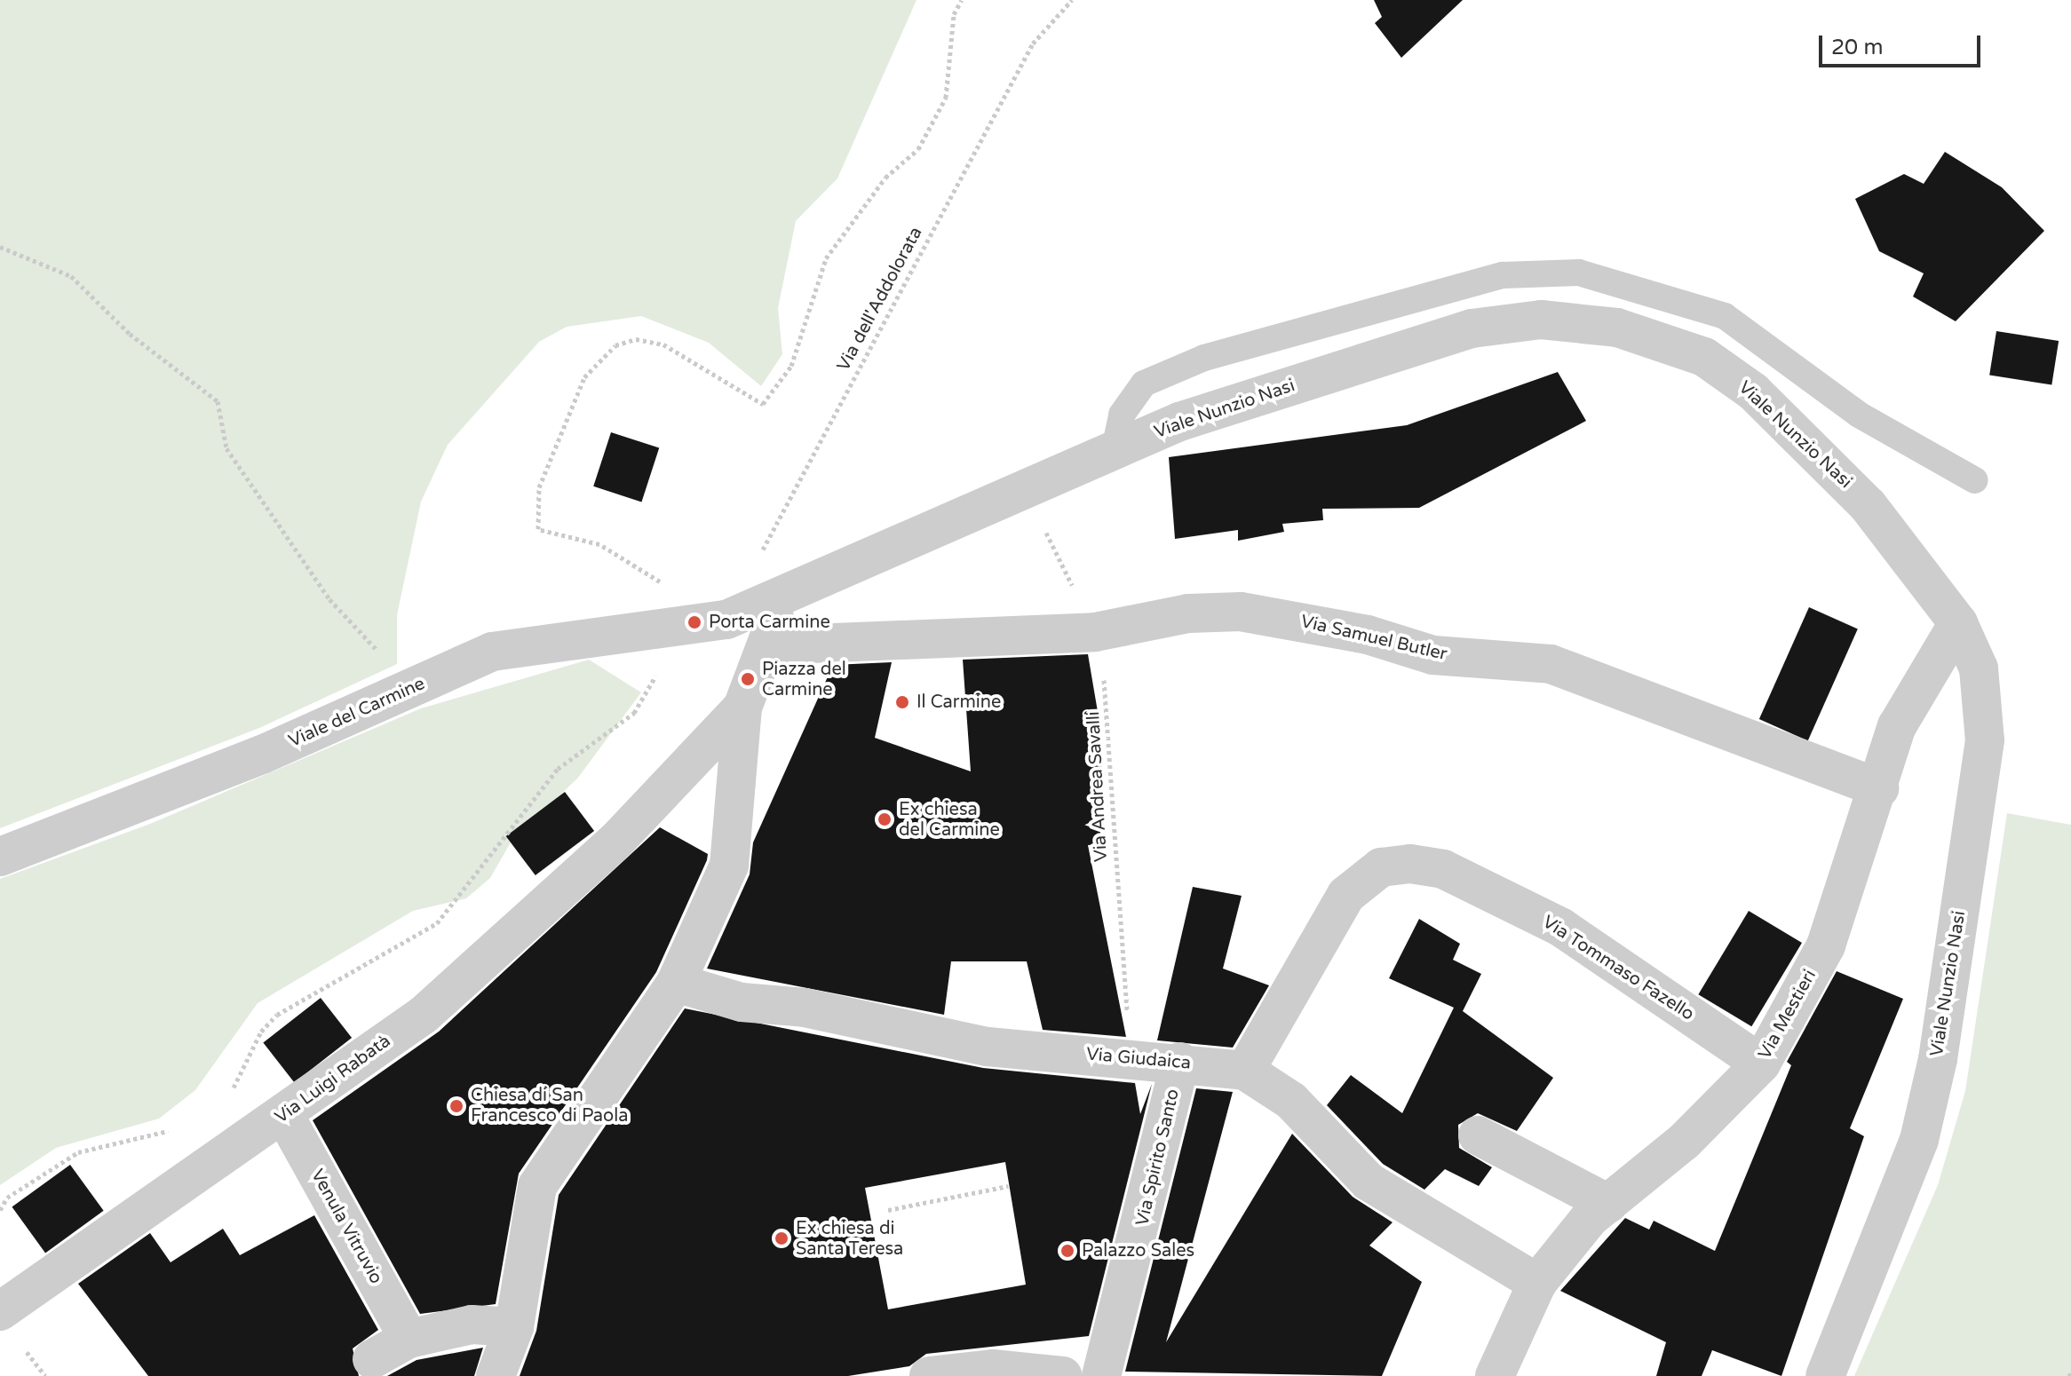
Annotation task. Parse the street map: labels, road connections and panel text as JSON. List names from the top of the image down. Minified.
{"streets":{"street":["Viale Nunzio Nasi","Via Samuel Butler","Viale del Carmine","Via Tommaso Fazello","Via Mestieri","Via Giudaica","Via Luigi Rabatà","Via Spirito Santo","Venula Vitruvio"],"path":["Via dell'Addolorata","Via Andrea Savalli"]},"crossings":[["Via dell'Addolorata","Viale Nunzio Nasi"],["Via dell'Addolorata","Viale del Carmine"],["Viale Nunzio Nasi","Viale del Carmine"],["Viale Nunzio Nasi","Via Andrea Savalli"],["Viale Nunzio Nasi","Via Mestieri"],["Via Samuel Butler","Via Andrea Savalli"],["Via Samuel Butler","Via Mestieri"],["Via Andrea Savalli","Via Giudaica"],["Via Tommaso Fazello","Via Mestieri"],["Via Tommaso Fazello","Via Giudaica"],["Via Mestieri","Via Giudaica"],["Via Giudaica","Via Spirito Santo"],["Via Luigi Rabatà","Venula Vitruvio"]],"places":["Porta Carmine","Piazza del Carmine","Il Carmine","Ex chiesa del Carmine","Chiesa di San Francesco di Paola","Ex chiesa di Santa Teresa","Palazzo Sales"],"scale_bar":"20 m"}
